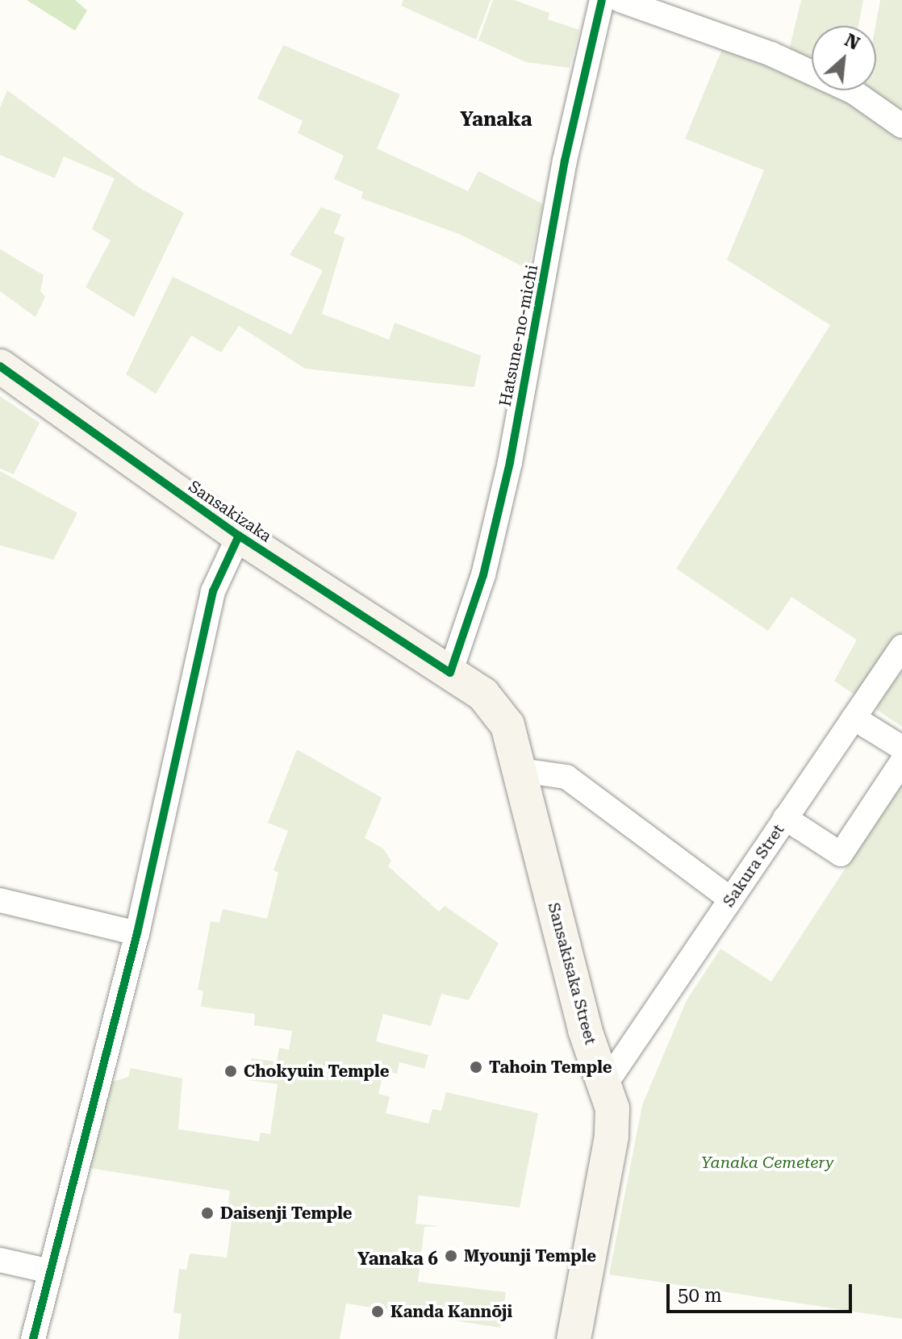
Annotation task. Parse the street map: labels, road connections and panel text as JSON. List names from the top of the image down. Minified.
{"streets":{"main road":["Sansakizaka","Sansakisaka Street"],"street":["Hatsune-no-michi","Sakura Stret"]},"crossings":[["Hatsune-no-michi","Sansakizaka"],["Hatsune-no-michi","Sansakisaka Street"],["Sansakizaka","Sansakisaka Street"],["Sakura Stret","Sansakisaka Street"]],"districts":["Yanaka","Yanaka 6"],"parks":["Yanaka Cemetery"],"places":["Tahoin Temple","Chokyuin Temple","Daisenji Temple","Myounji Temple","Kanda Kannōji"],"scale_bar":"50 m","north":"top right"}
